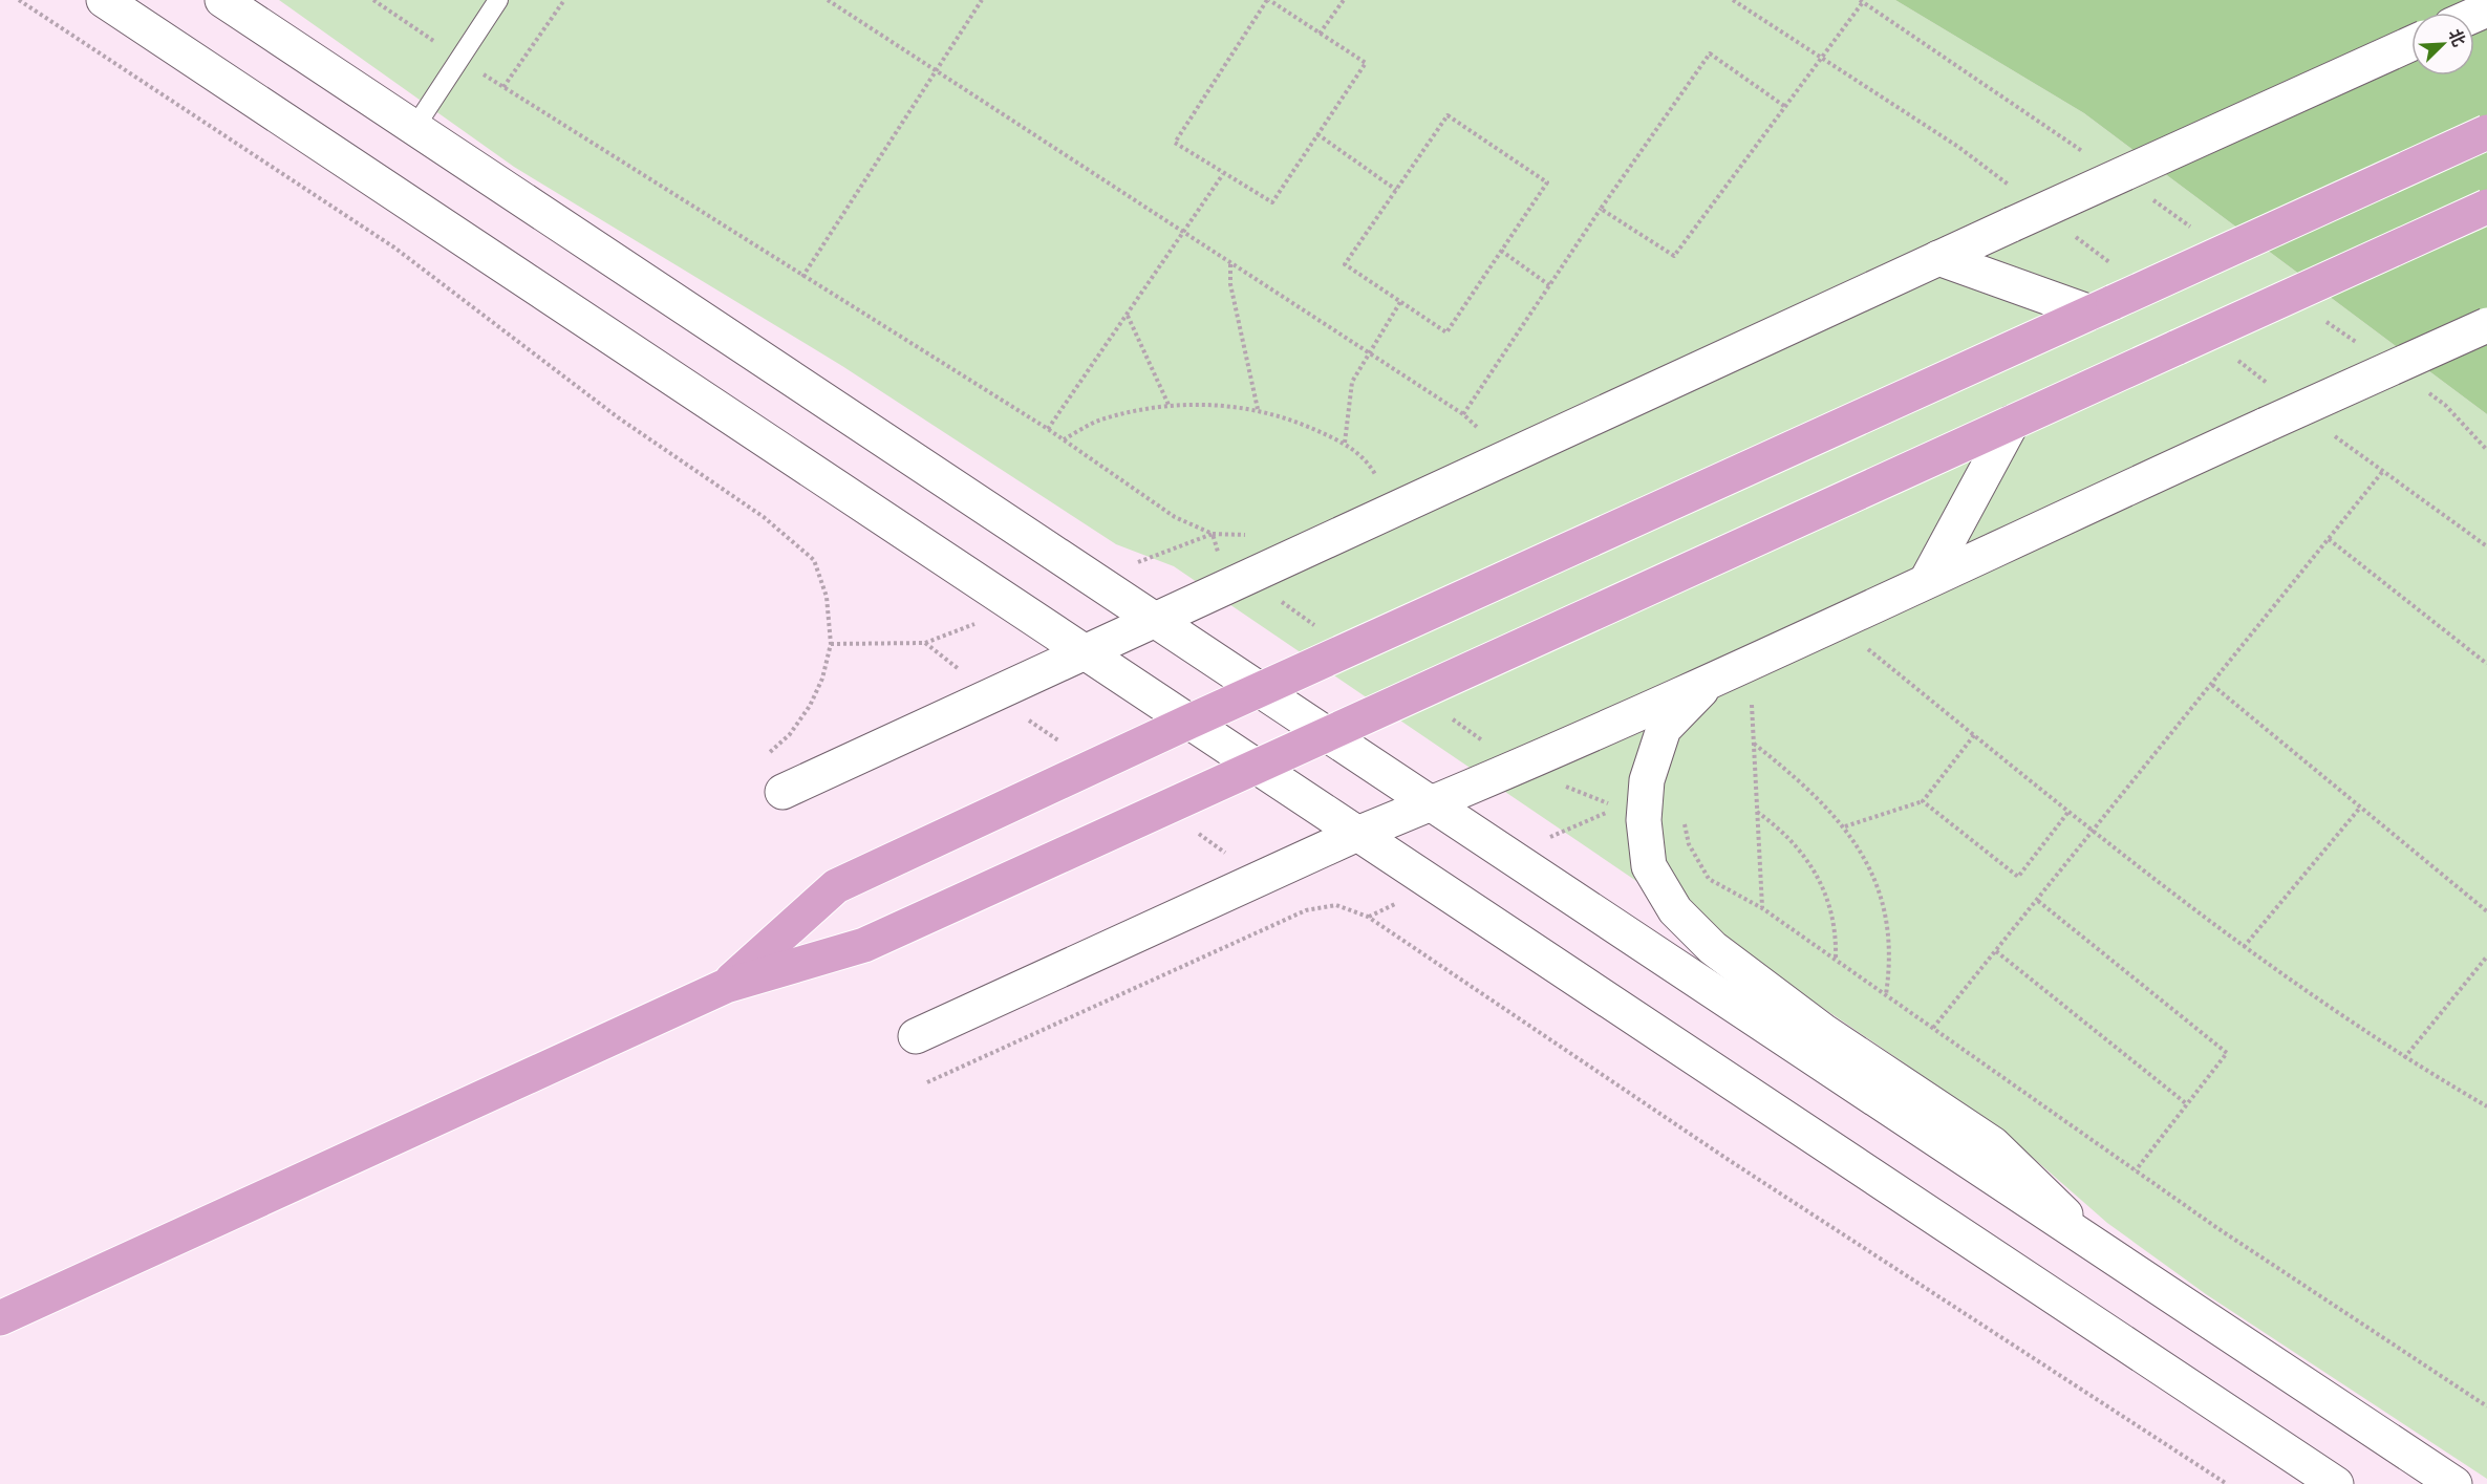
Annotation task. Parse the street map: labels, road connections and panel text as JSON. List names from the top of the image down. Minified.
{"north":"top right"}
